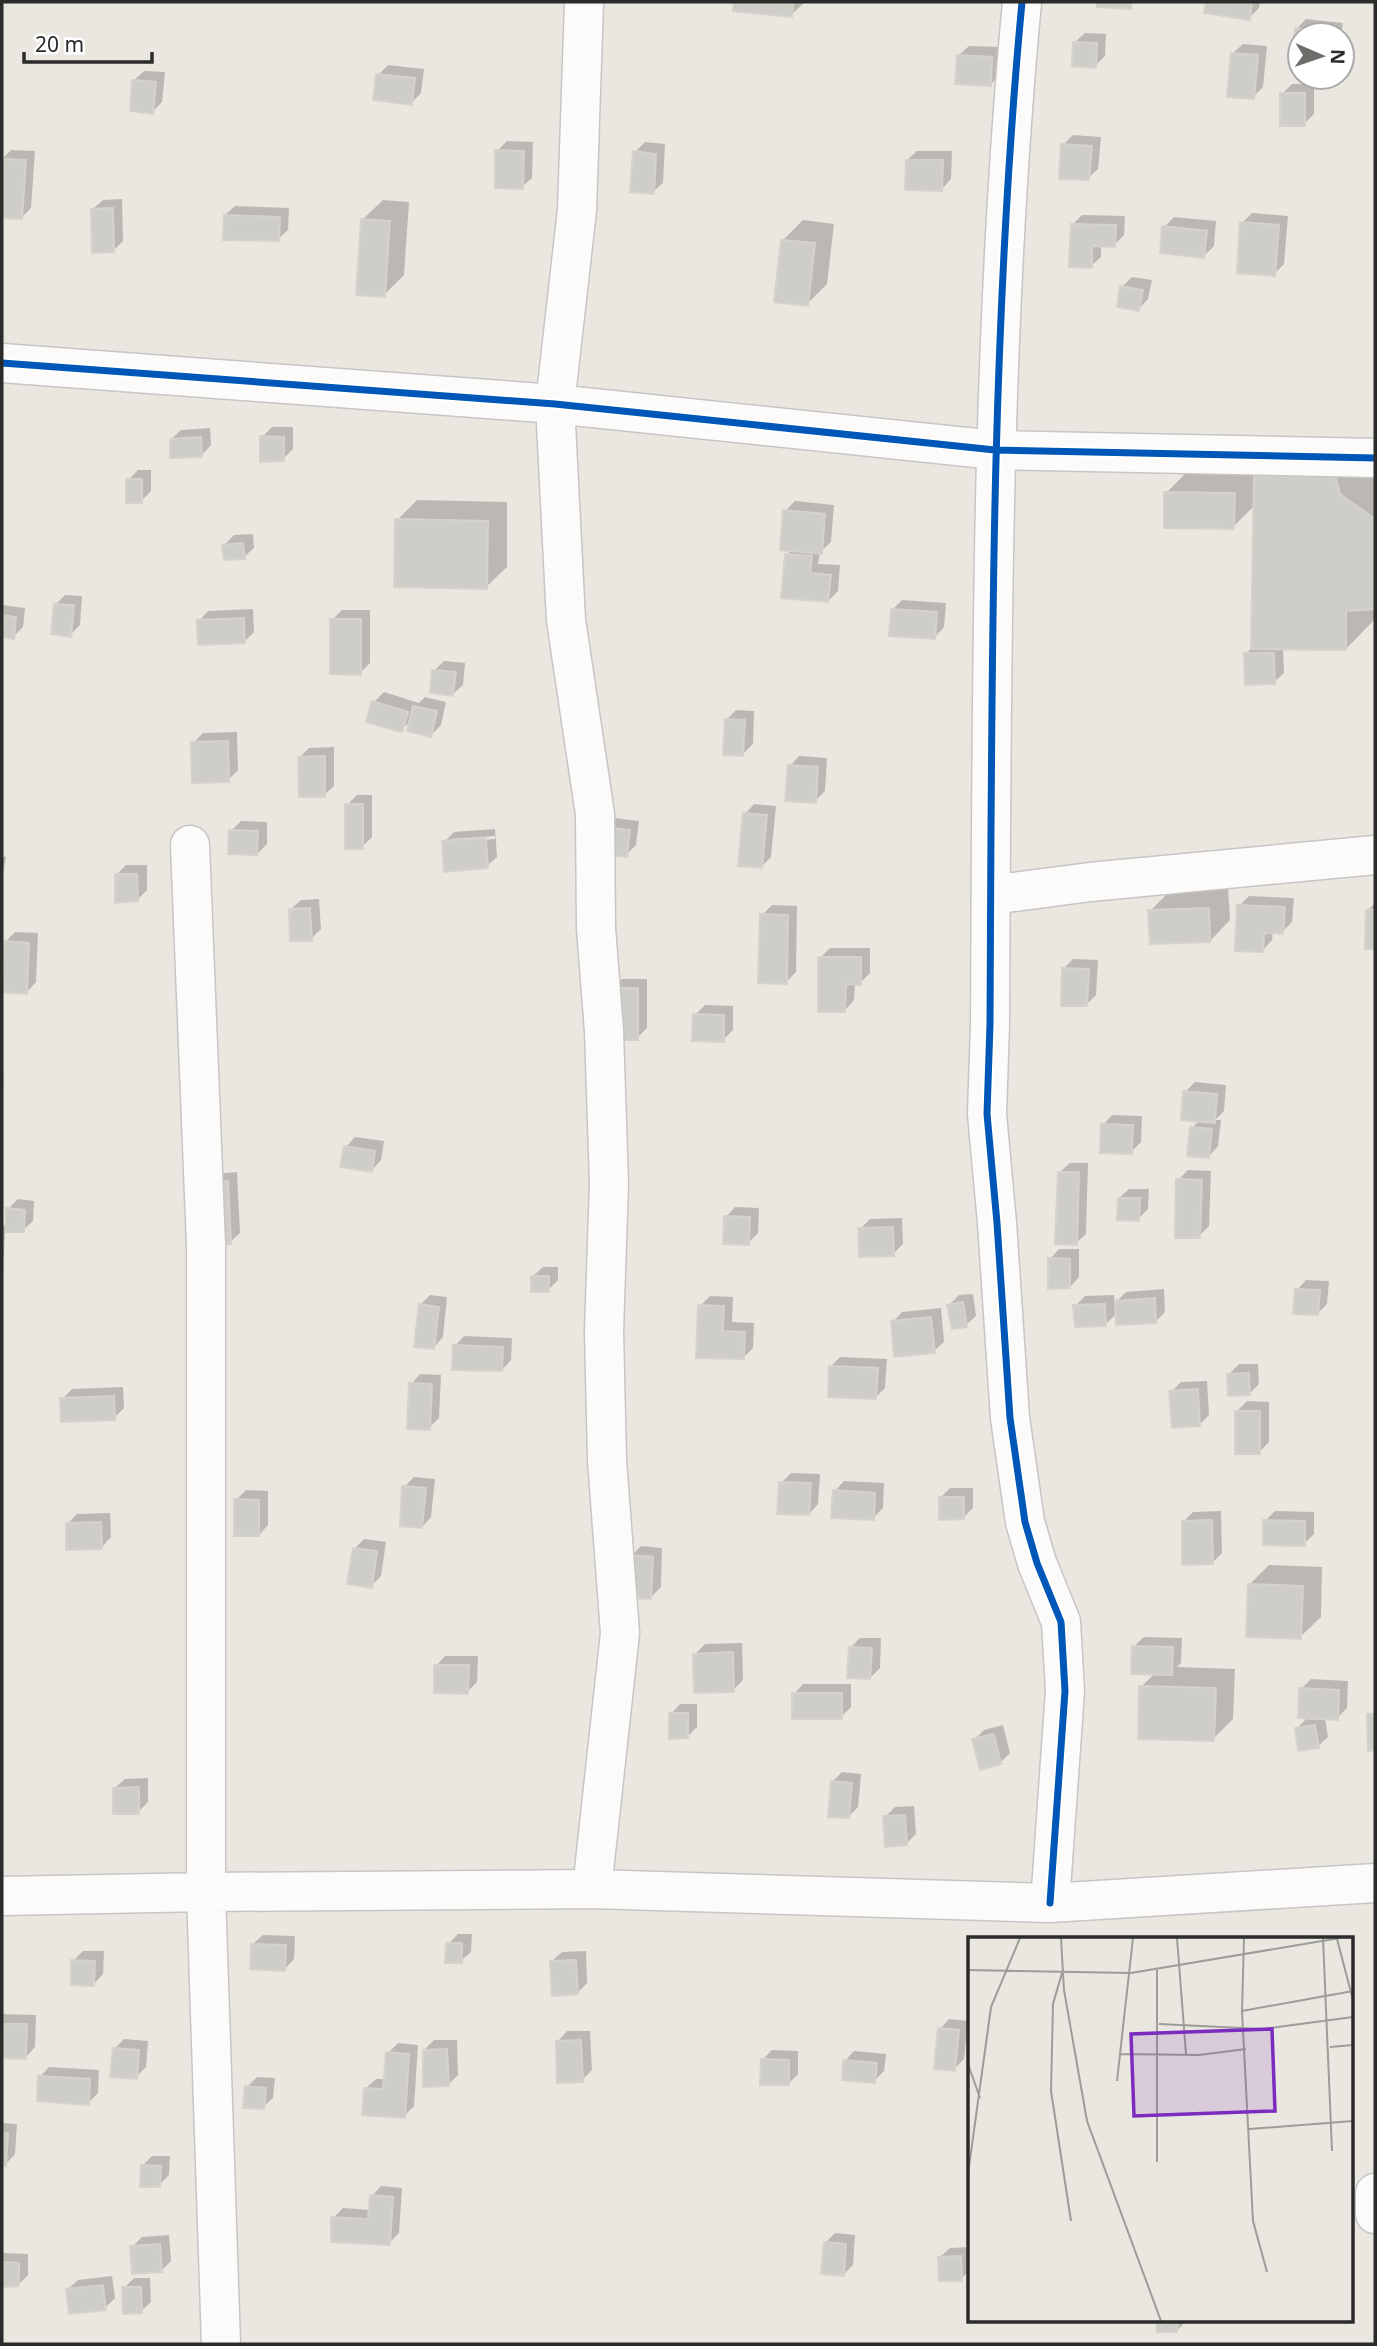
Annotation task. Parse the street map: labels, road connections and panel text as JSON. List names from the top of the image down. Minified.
{"scale_bar":"20 m","north":"right"}
